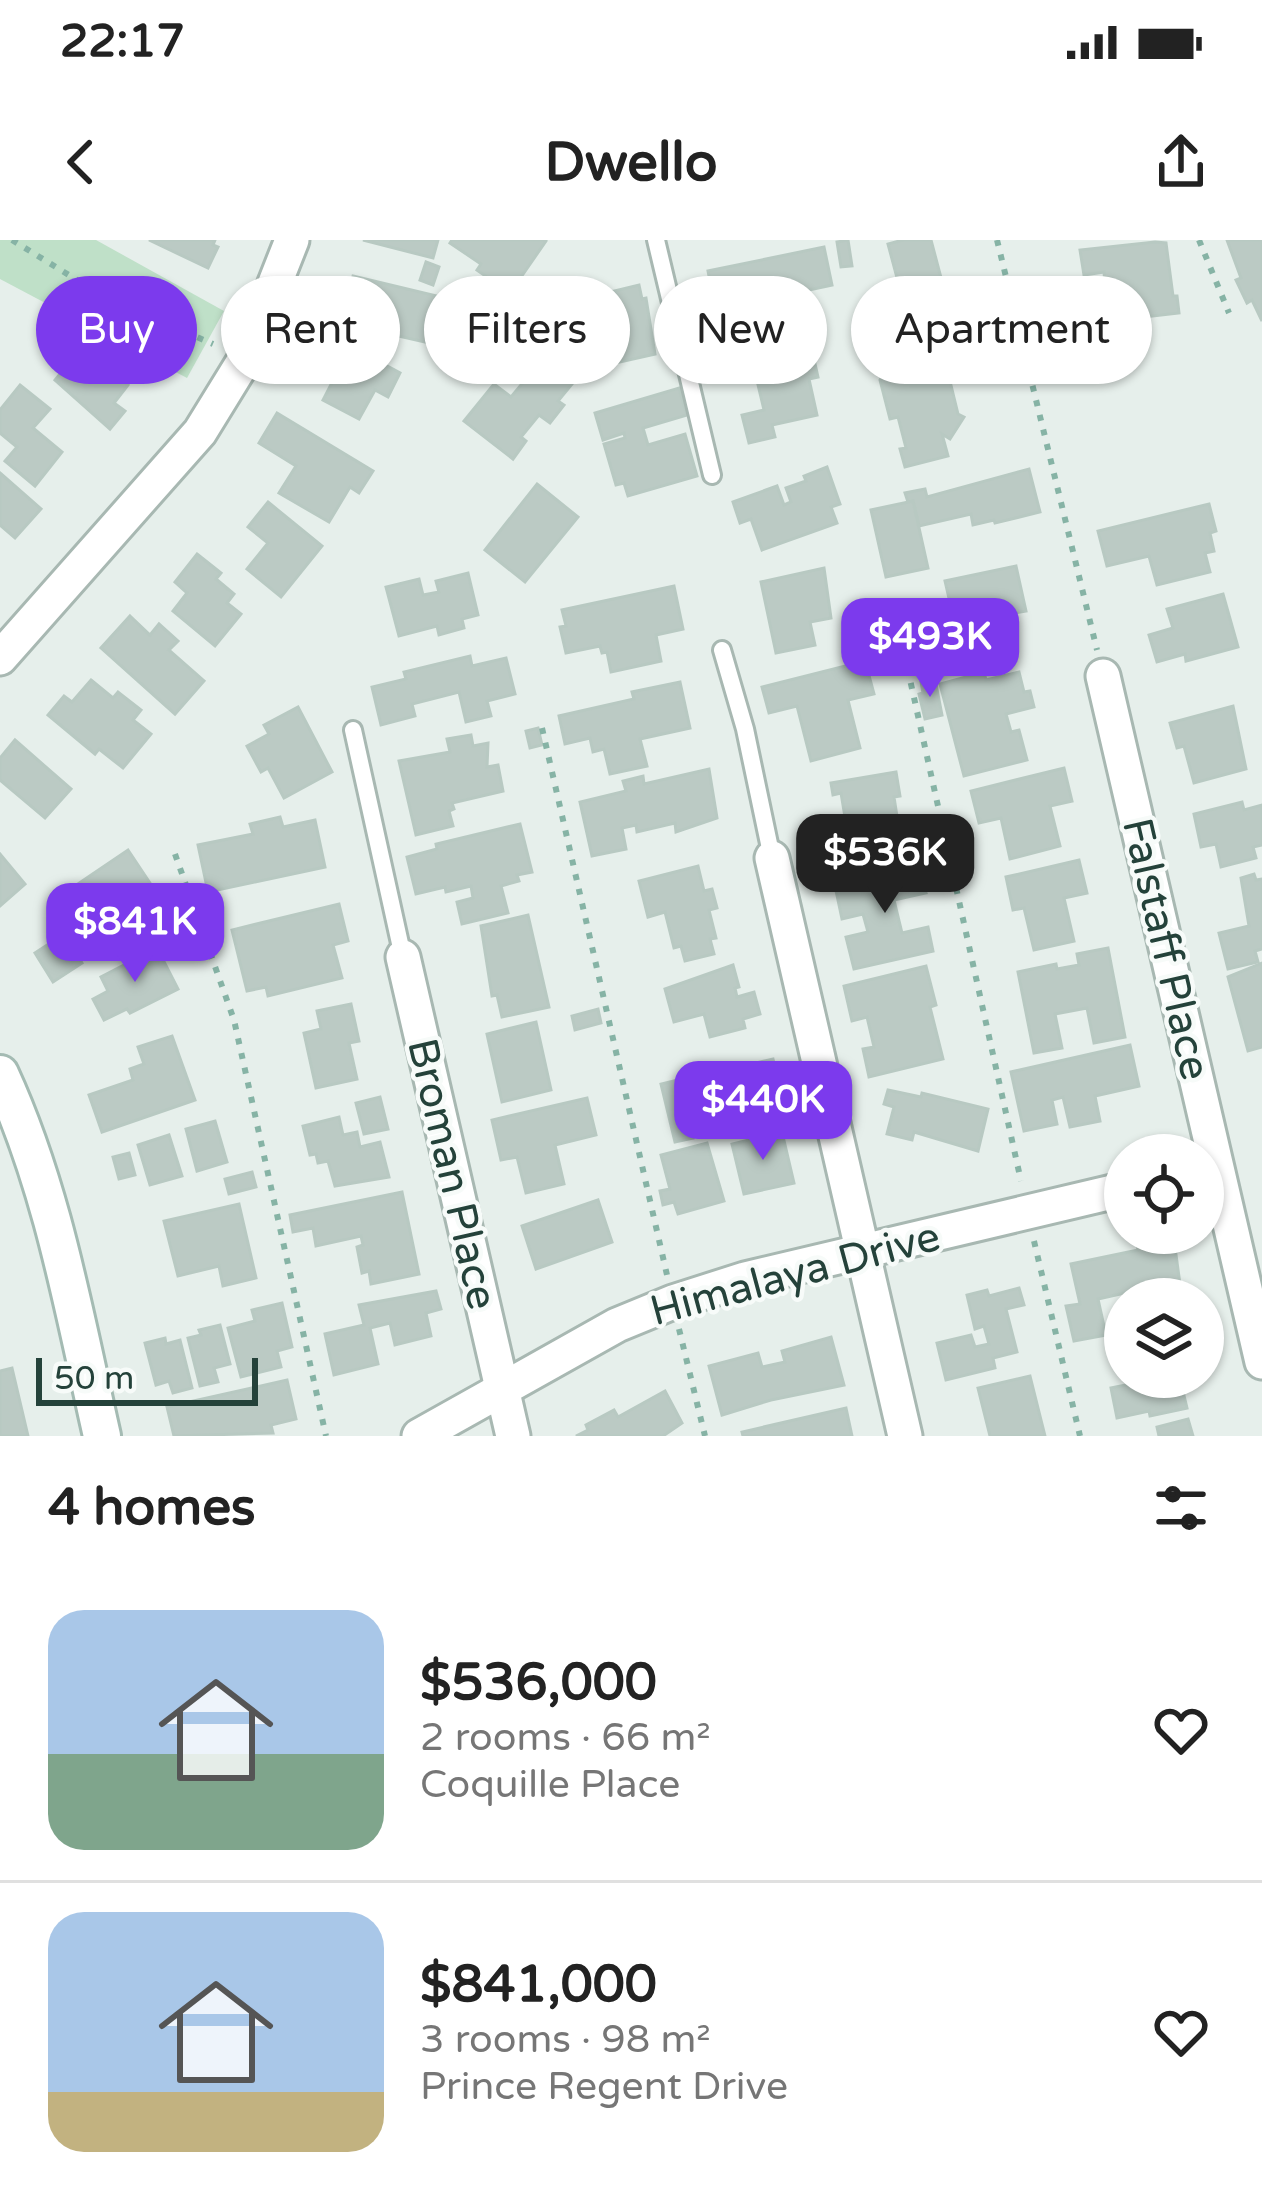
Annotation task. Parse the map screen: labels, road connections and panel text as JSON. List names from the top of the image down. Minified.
{"streets":{"street":["Falstaff Place","Broman Place","Himalaya Drive"]},"crossings":[["Broman Place","Himalaya Drive"]],"scale_bar":"50 m","page":{"status":"22:17","header":"Dwello","chip":["Buy","Rent","Filters","New","Apartment"],"price":["$493K","$536K","$841K","$440K"],"scale":"50 m","heading":"4 homes","list":[{"name":"$536,000","note":"2 rooms · 66 m² · Coquille Place"},{"name":"$841,000","note":"3 rooms · 98 m² · Prince Regent Drive"}]}}
